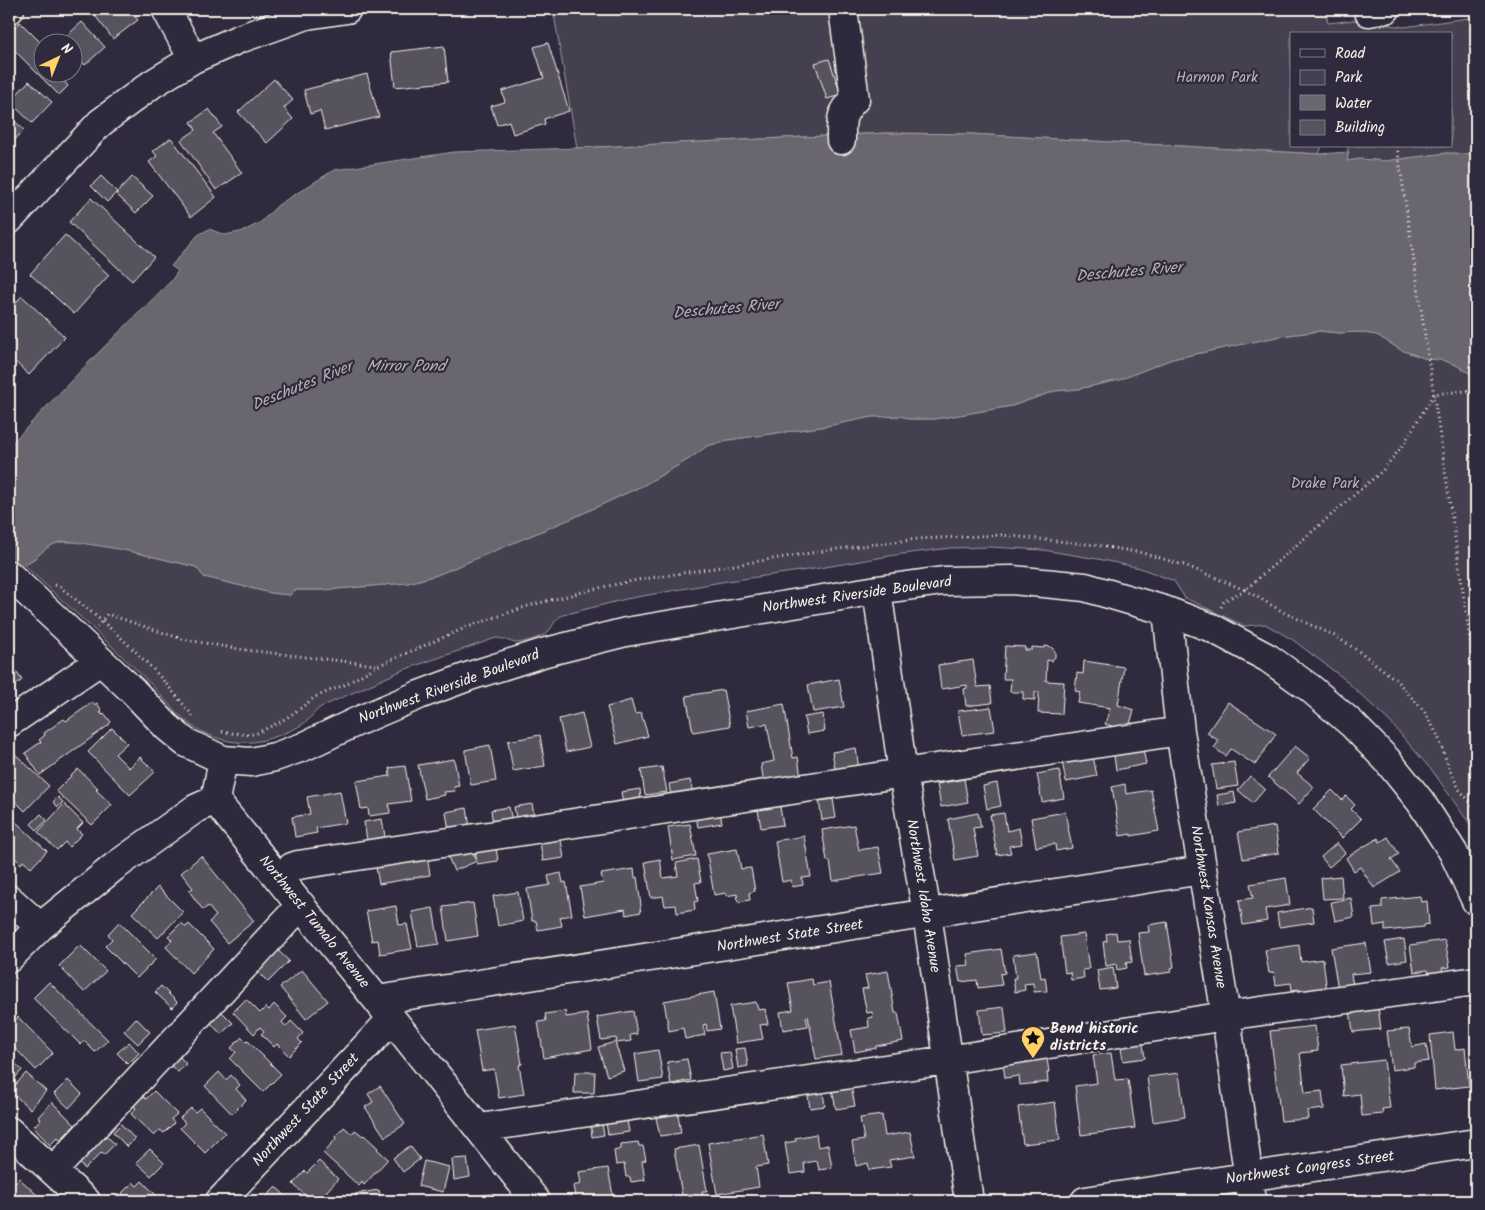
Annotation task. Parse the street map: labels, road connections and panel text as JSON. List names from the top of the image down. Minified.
{"streets":{"street":["Northwest Riverside Boulevard","Northwest Idaho Avenue","Northwest Kansas Avenue","Northwest Tumalo Avenue","Northwest State Street","Northwest Congress Street"]},"crossings":[["Northwest Riverside Boulevard","Northwest Idaho Avenue"],["Northwest Riverside Boulevard","Northwest Kansas Avenue"],["Northwest Idaho Avenue","Northwest State Street"],["Northwest Kansas Avenue","Northwest State Street"],["Northwest Kansas Avenue","Northwest Congress Street"],["Northwest Tumalo Avenue","Northwest State Street"]],"water":["Deschutes River","Mirror Pond"],"parks":["Harmon Park","Drake Park"],"places":{"place":["Bend historic districts"]},"legend":["Road","Park","Water","Building"],"north":"top right"}
